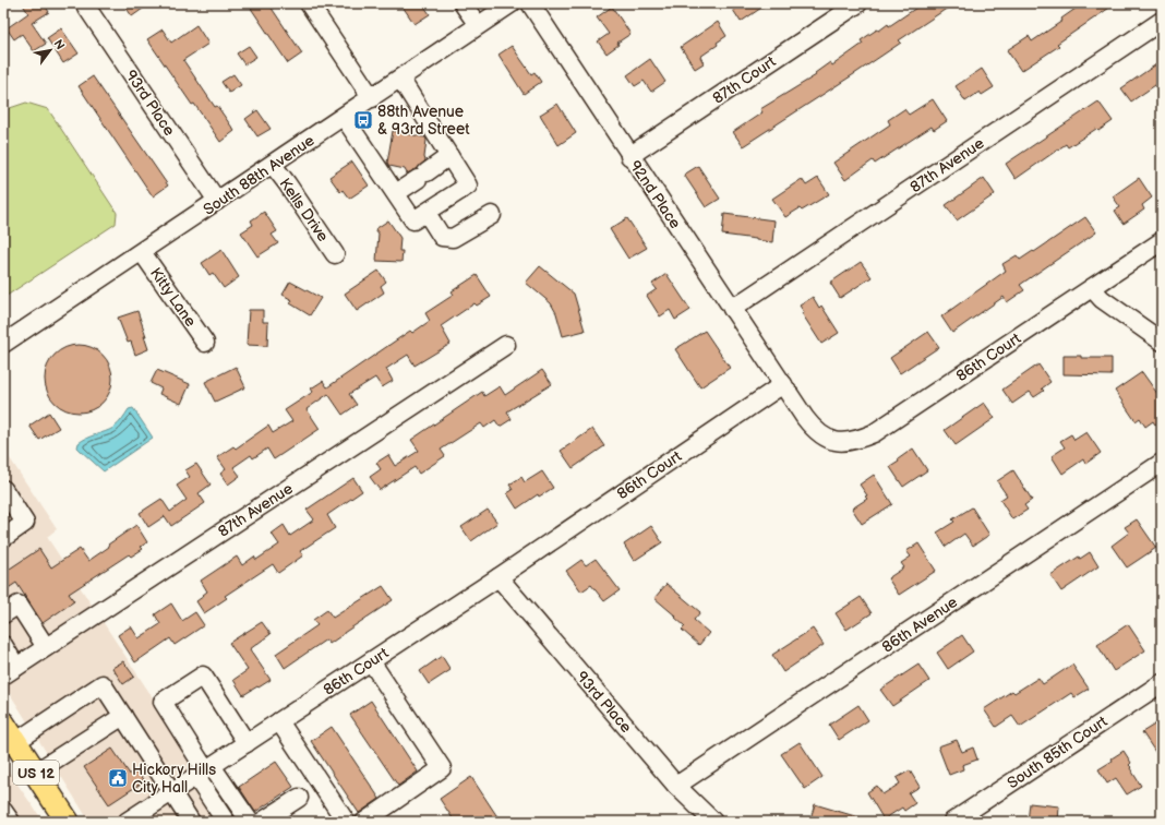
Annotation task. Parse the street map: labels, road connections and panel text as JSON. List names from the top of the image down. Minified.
{"streets":{"main road":["US 12"],"street":["87th Court","93rd Place","87th Avenue","South 88th Avenue","92nd Place","Kells Drive","Kitty Lane","86th Court","86th Avenue","South 85th Court"]},"crossings":[["87th Court","92nd Place"],["93rd Place","South 88th Avenue"],["93rd Place","86th Court"],["93rd Place","86th Avenue"],["87th Avenue","92nd Place"],["South 88th Avenue","Kells Drive"],["South 88th Avenue","Kitty Lane"],["92nd Place","86th Court"]],"places":{"bus stop":["88th Avenue & 93rd Street"],"public building":["Hickory Hills City Hall"]},"north":"top right"}
